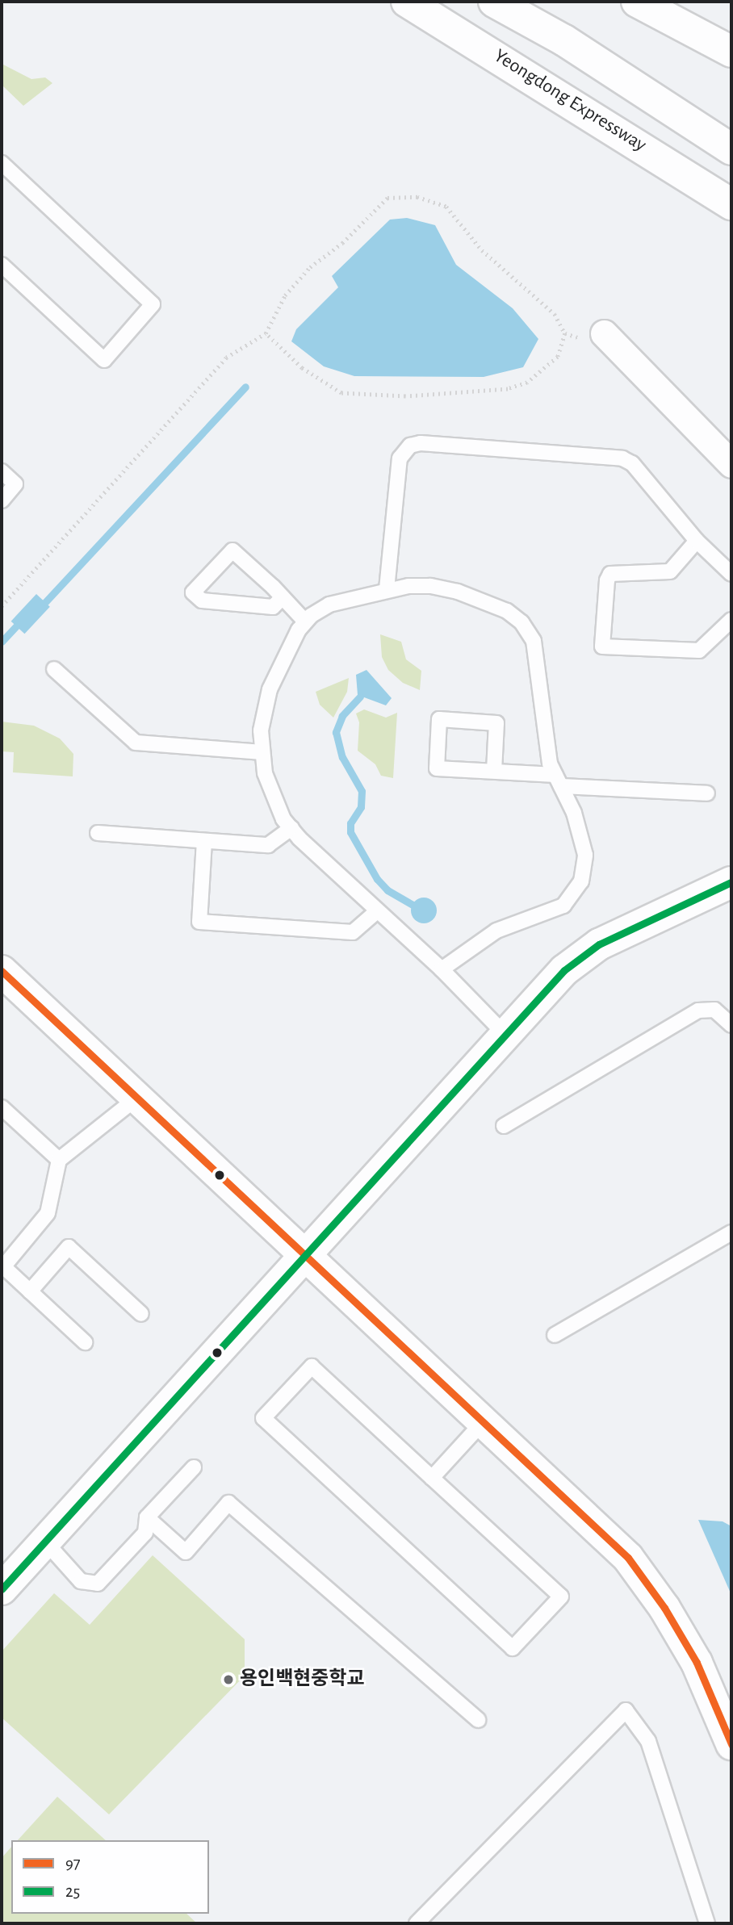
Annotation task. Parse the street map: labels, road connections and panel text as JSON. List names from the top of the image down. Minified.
{"streets":{"main road":["Yeongdong Expressway"]},"places":["용인백현중학교"],"lines":["transit line 25","transit line 97"],"legend":["97","25"]}
